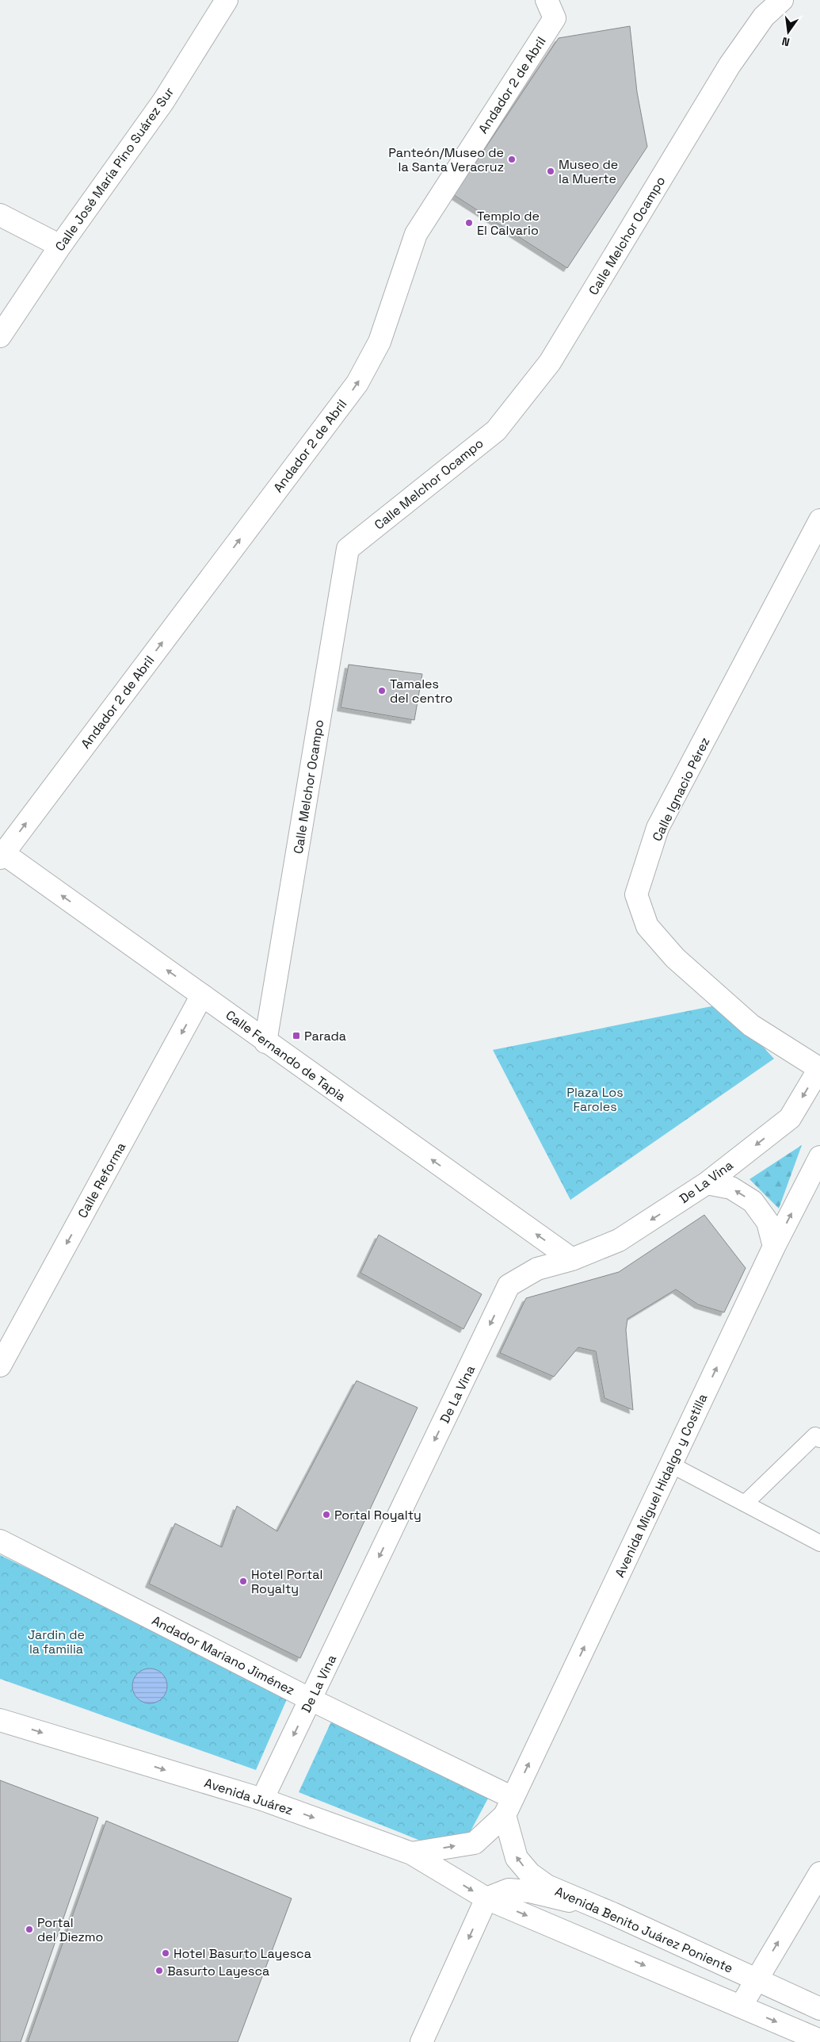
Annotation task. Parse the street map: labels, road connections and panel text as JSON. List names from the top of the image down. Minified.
{"streets":{"street":["Andador 2 de Abril","Calle José María Pino Suárez Sur","Calle Melchor Ocampo","Calle Ignacio Pérez","Calle Fernando de Tapia","Calle Reforma","De La Vina","Avenida Miguel Hidalgo y Costilla","Andador Mariano Jiménez","Avenida Juárez","Avenida Benito Juárez Poniente"]},"crossings":[["Andador 2 de Abril","Calle Fernando de Tapia"],["Calle Melchor Ocampo","Calle Fernando de Tapia"],["Calle Ignacio Pérez","De La Vina"],["Calle Fernando de Tapia","Calle Reforma"],["Calle Fernando de Tapia","De La Vina"],["De La Vina","Andador Mariano Jiménez"],["De La Vina","Avenida Juárez"],["Avenida Miguel Hidalgo y Costilla","Andador Mariano Jiménez"],["Avenida Miguel Hidalgo y Costilla","Avenida Benito Juárez Poniente"],["Andador Mariano Jiménez","Avenida Benito Juárez Poniente"]],"one_way":["Andador 2 de Abril","Calle Fernando de Tapia","Calle Reforma","De La Vina","Avenida Miguel Hidalgo y Costilla","Avenida Juárez"],"parks":["Plaza Los Faroles","Jardin de la familia"],"places":{"other":["Panteón/Museo de la Santa Veracruz","Museo de la Muerte","Templo de El Calvario","Tamales del centro","Portal Royalty","Hotel Portal Royalty","Portal del Diezmo","Hotel Basurto Layesca","Basurto Layesca"],"transit":["Parada"]},"north":"bottom"}
